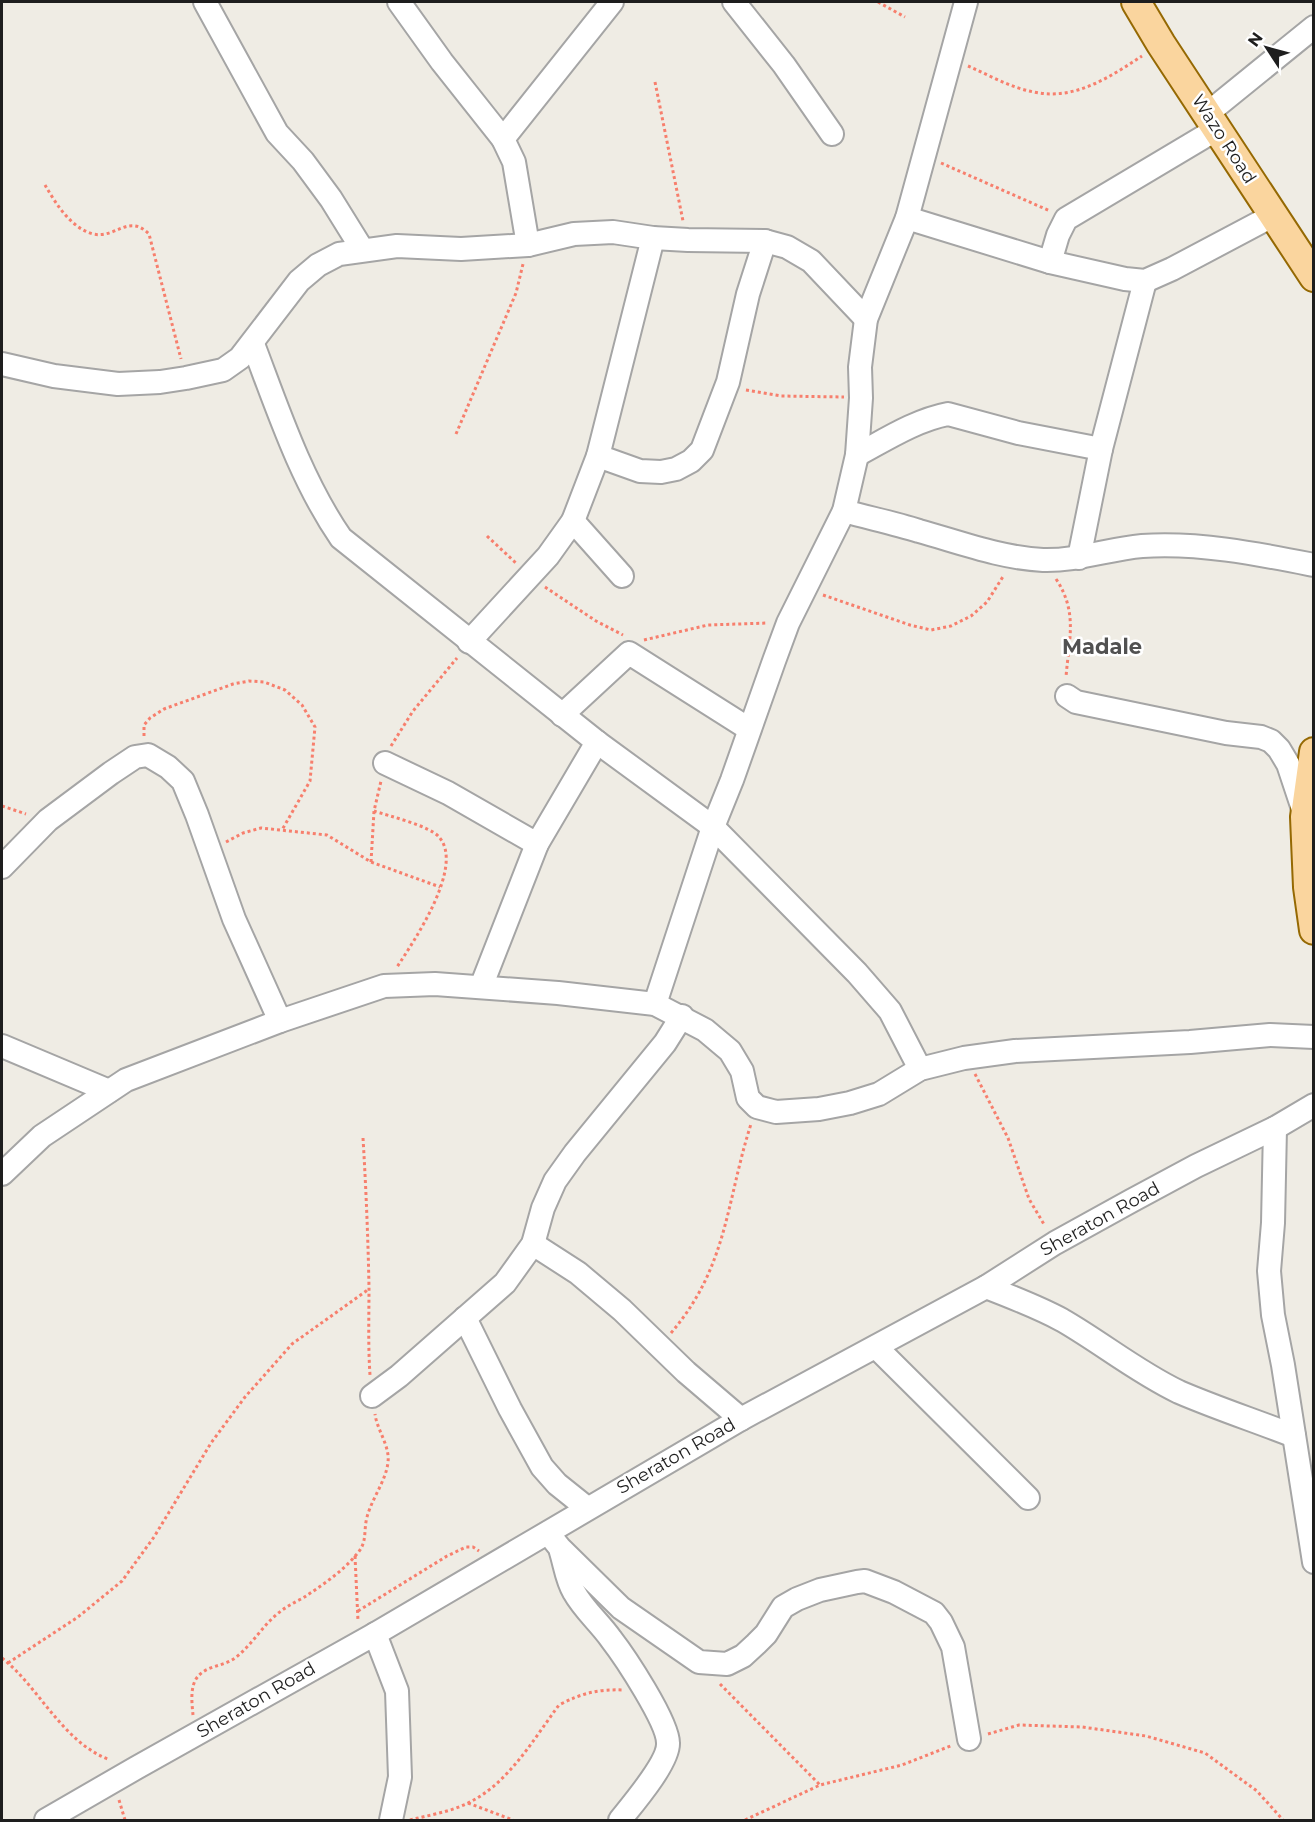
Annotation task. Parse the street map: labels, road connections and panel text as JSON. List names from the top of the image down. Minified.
{"streets":{"main road":["Wazo Road"],"street":["Sheraton Road"]},"districts":["Madale"],"north":"top left"}
